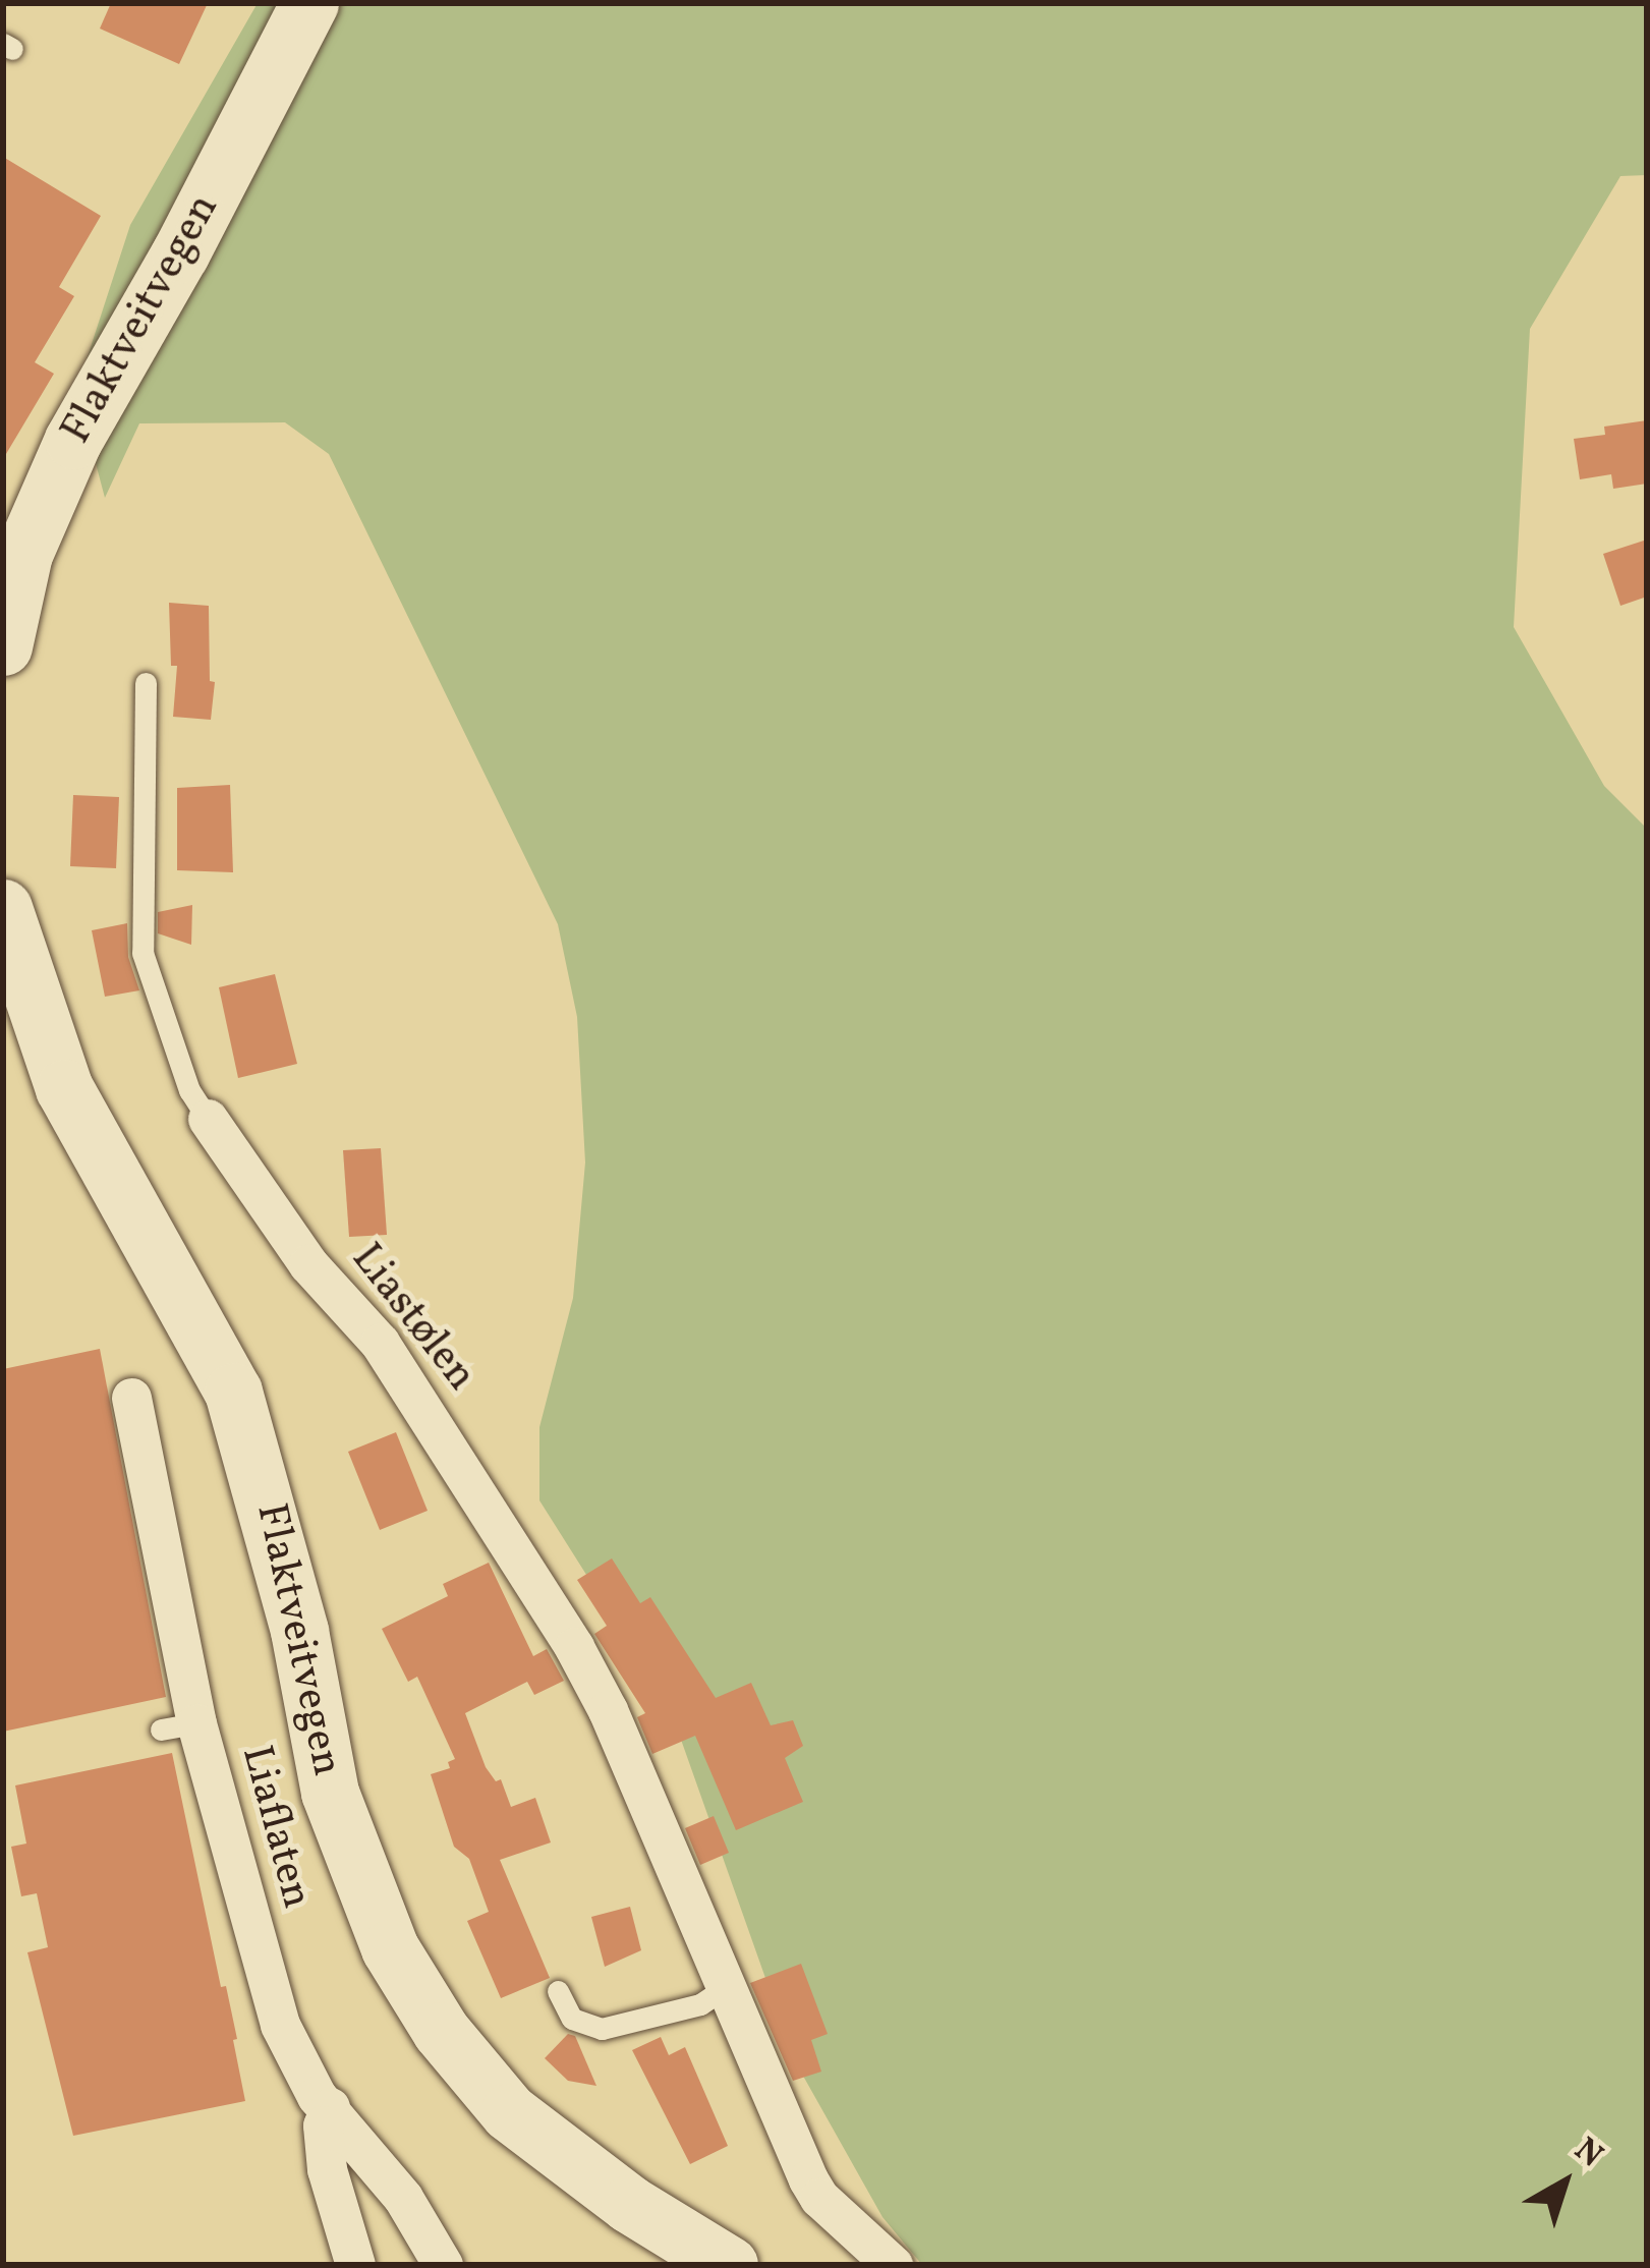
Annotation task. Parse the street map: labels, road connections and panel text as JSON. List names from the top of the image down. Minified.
{"streets":{"main road":["Flaktveitvegen"],"street":["Liastølen","Liaflaten"]},"north":"top right"}
